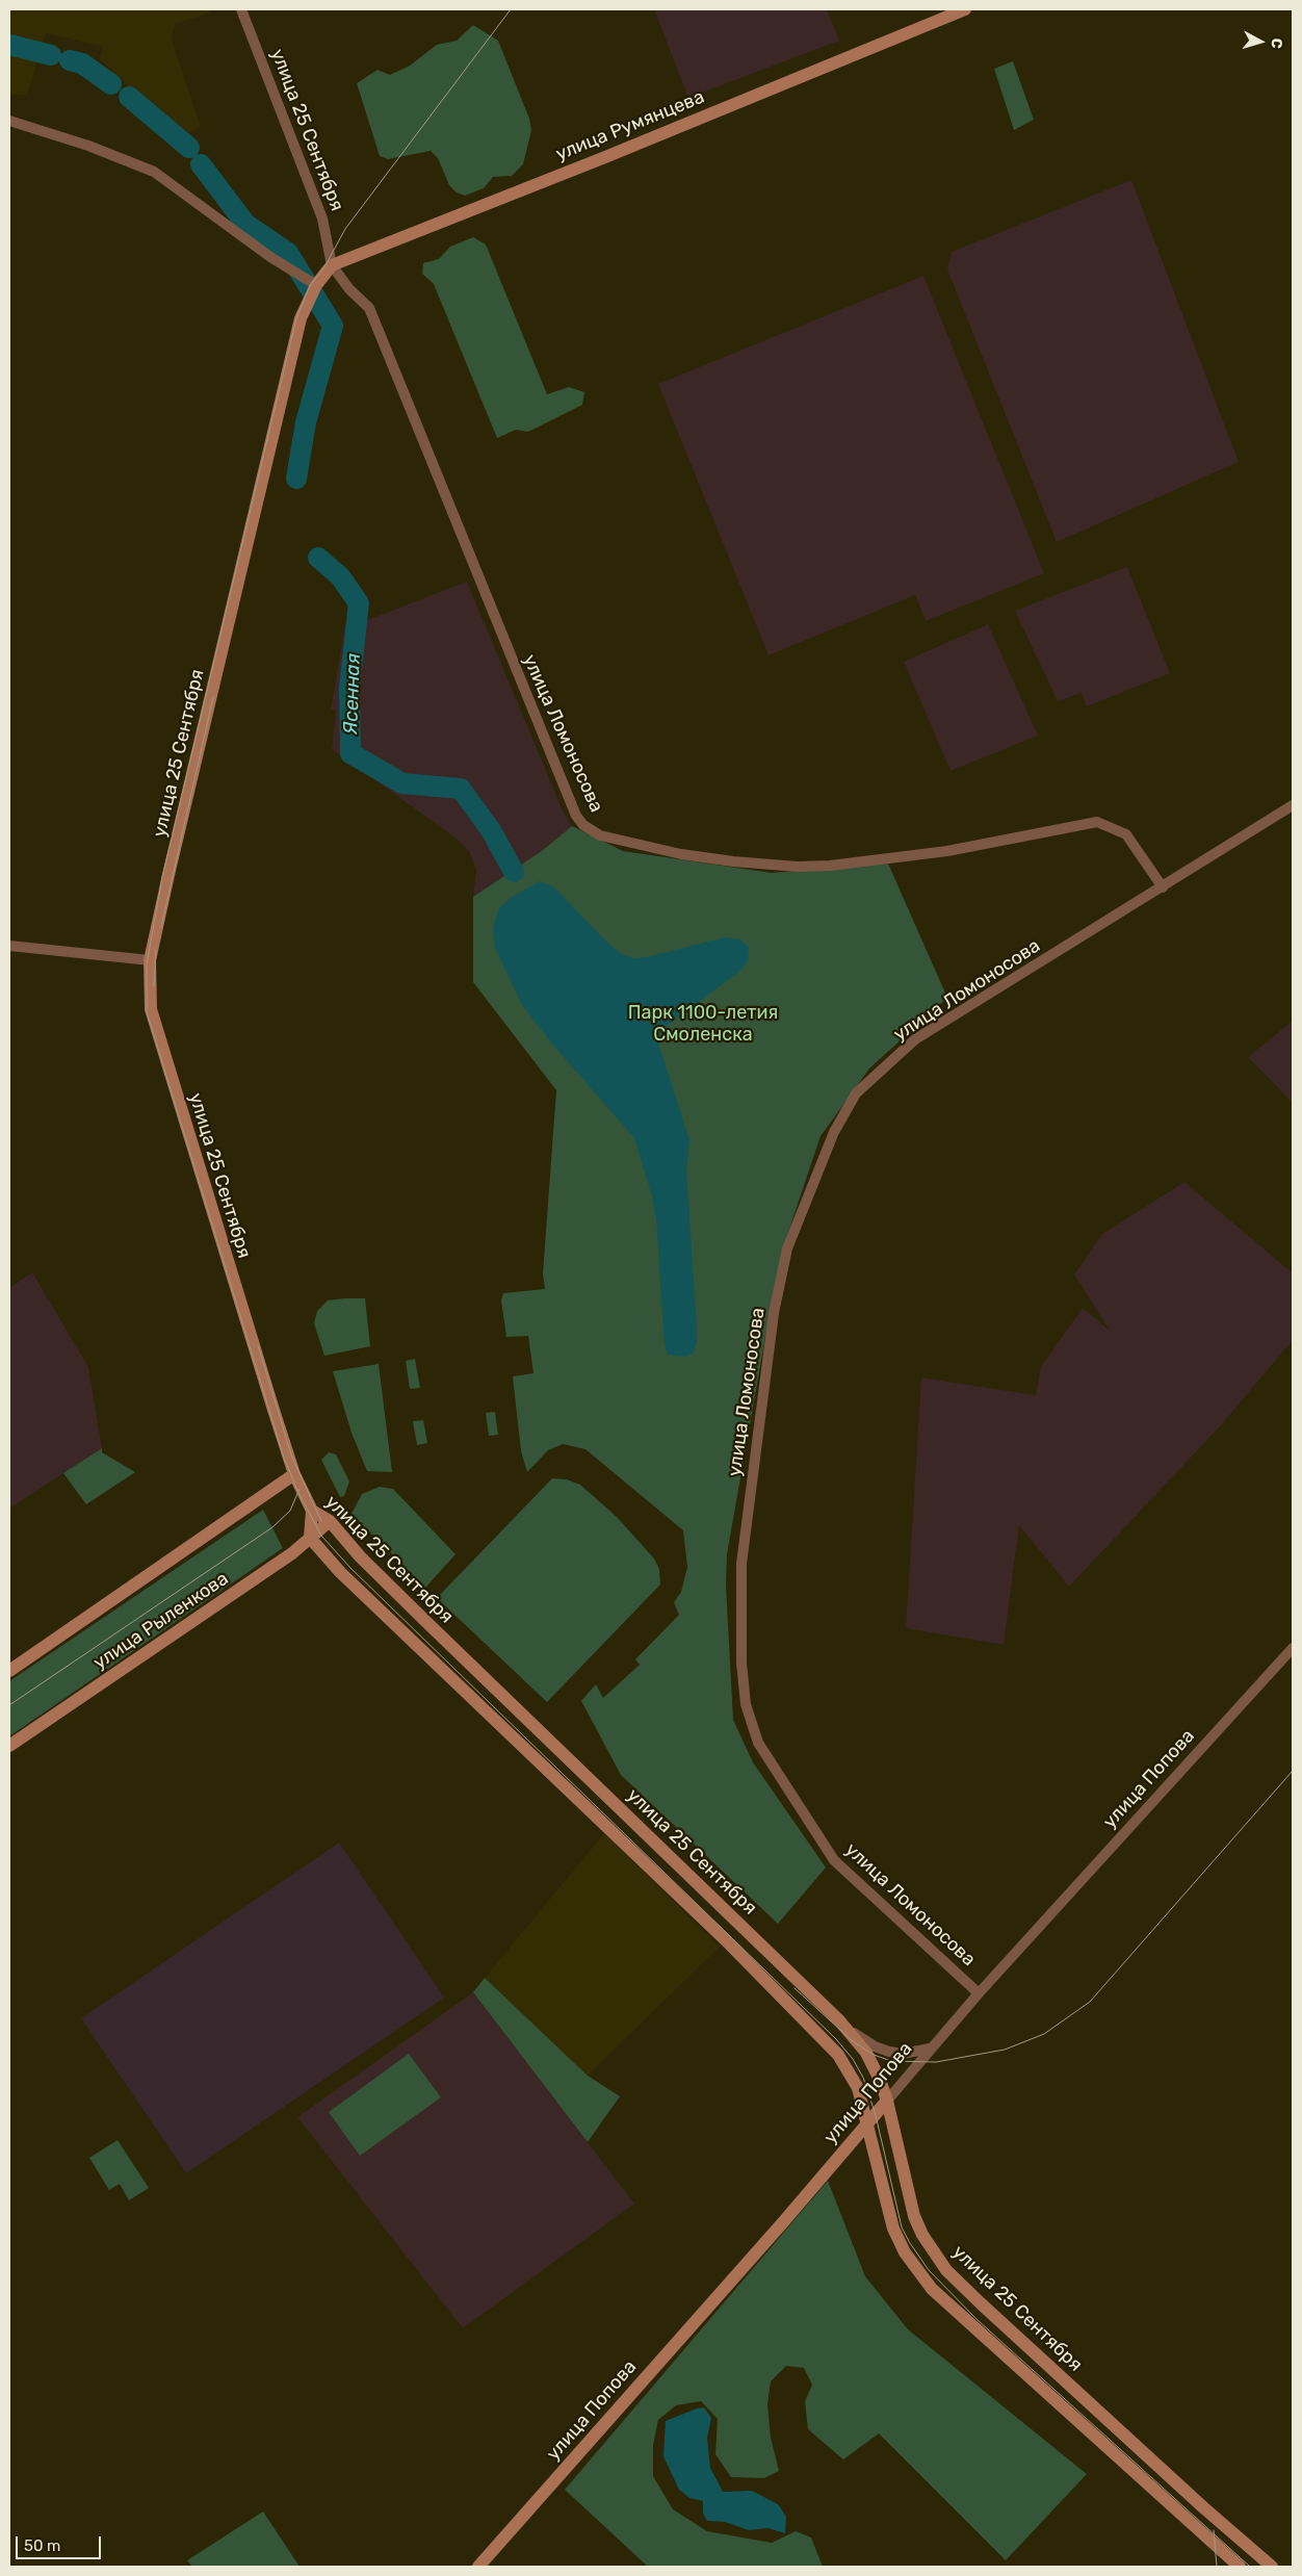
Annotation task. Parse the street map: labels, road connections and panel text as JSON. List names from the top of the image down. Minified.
{"streets":{"main road":["улица Румянцева","улица 25 Сентября","улица Рыленкова","улица Попова"],"street":["улица Ломоносова"]},"crossings":[["улица Румянцева","улица 25 Сентября"],["улица Румянцева","улица Ломоносова"],["улица 25 Сентября","улица Ломоносова"],["улица 25 Сентября","улица Рыленкова"],["улица 25 Сентября","улица Попова"],["улица Ломоносова","улица Попова"]],"water":["Ясенная"],"parks":["Парк 1100-летия Смоленска"],"scale_bar":"50 m","north":"right"}
